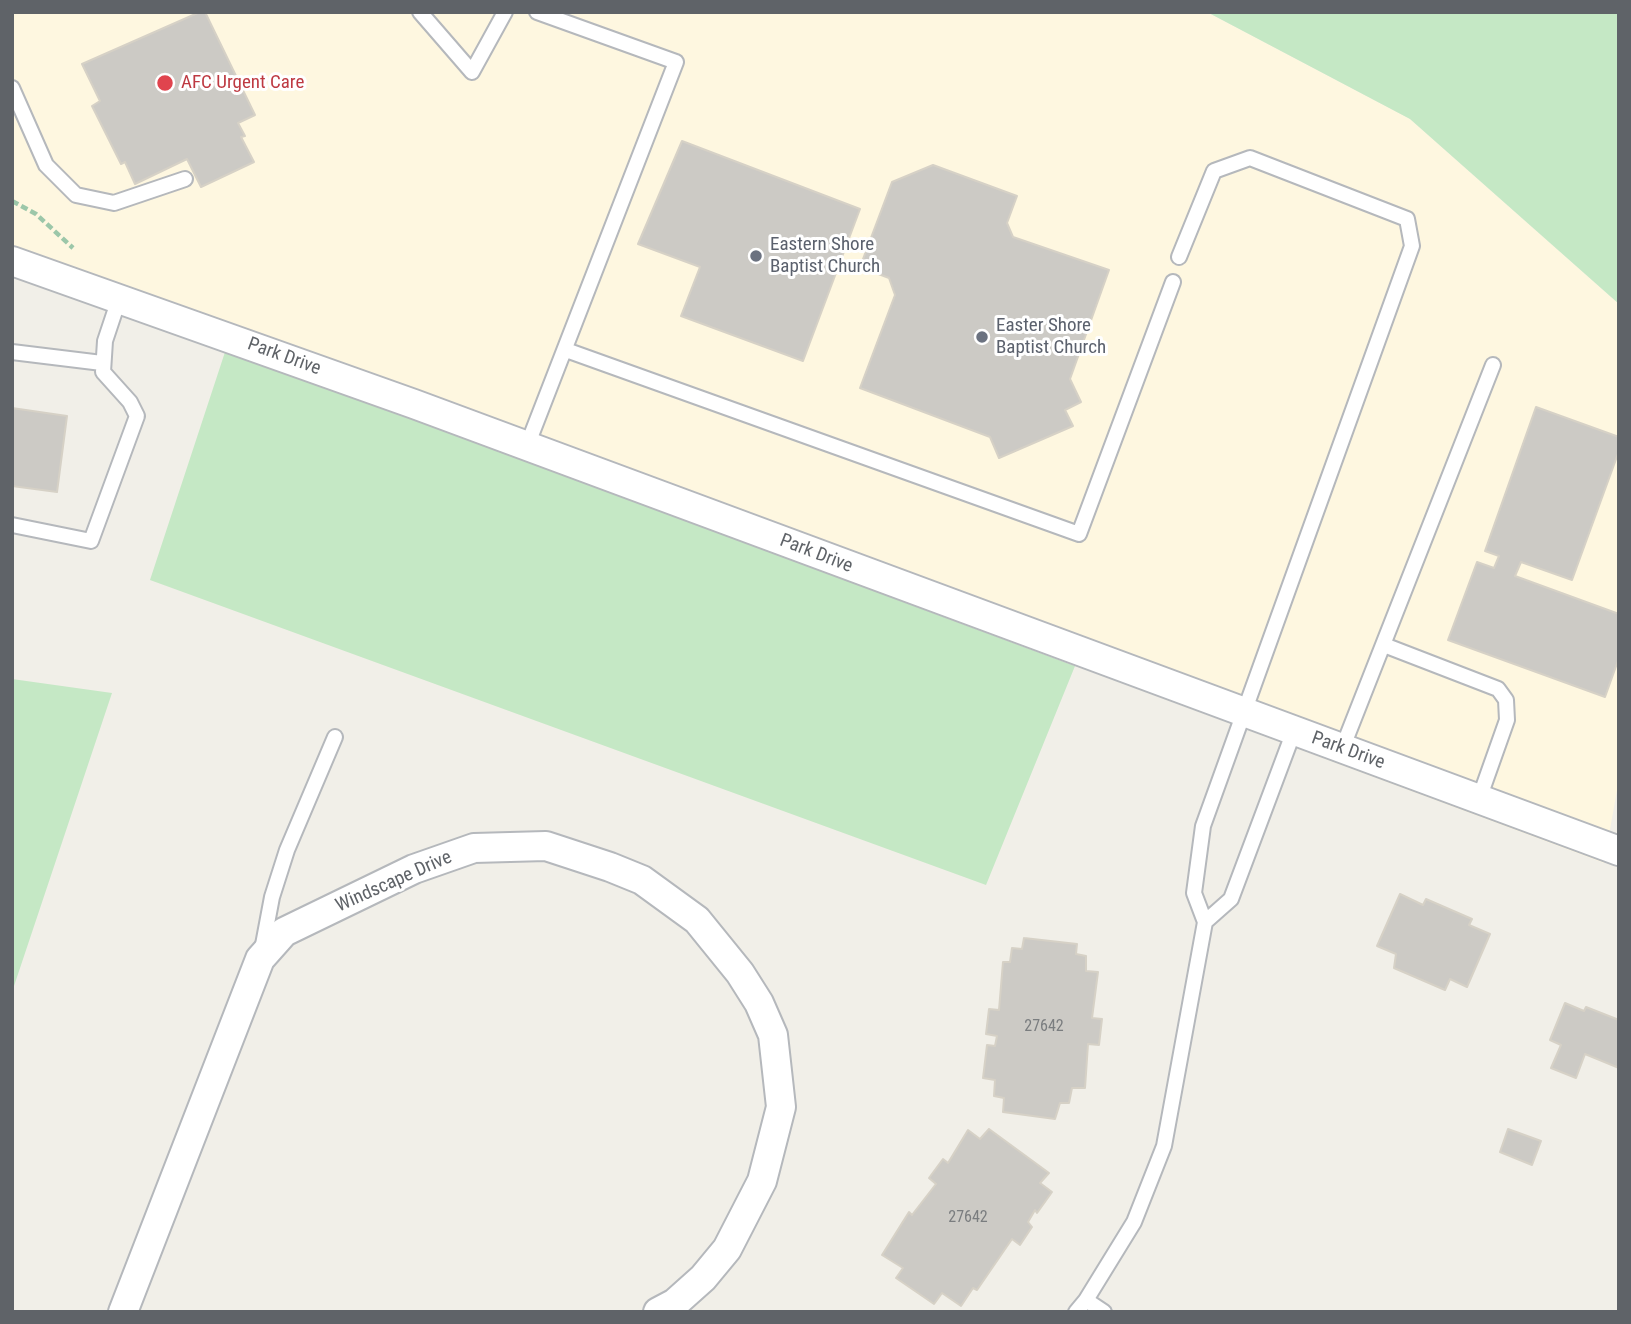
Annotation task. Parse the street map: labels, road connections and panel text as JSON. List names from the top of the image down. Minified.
{"streets":{"street":["Park Drive","Windscape Drive"]},"places":["AFC Urgent Care","Eastern Shore Baptist Church","Easter Shore Baptist Church"],"house_numbers":["27642","27642"]}
